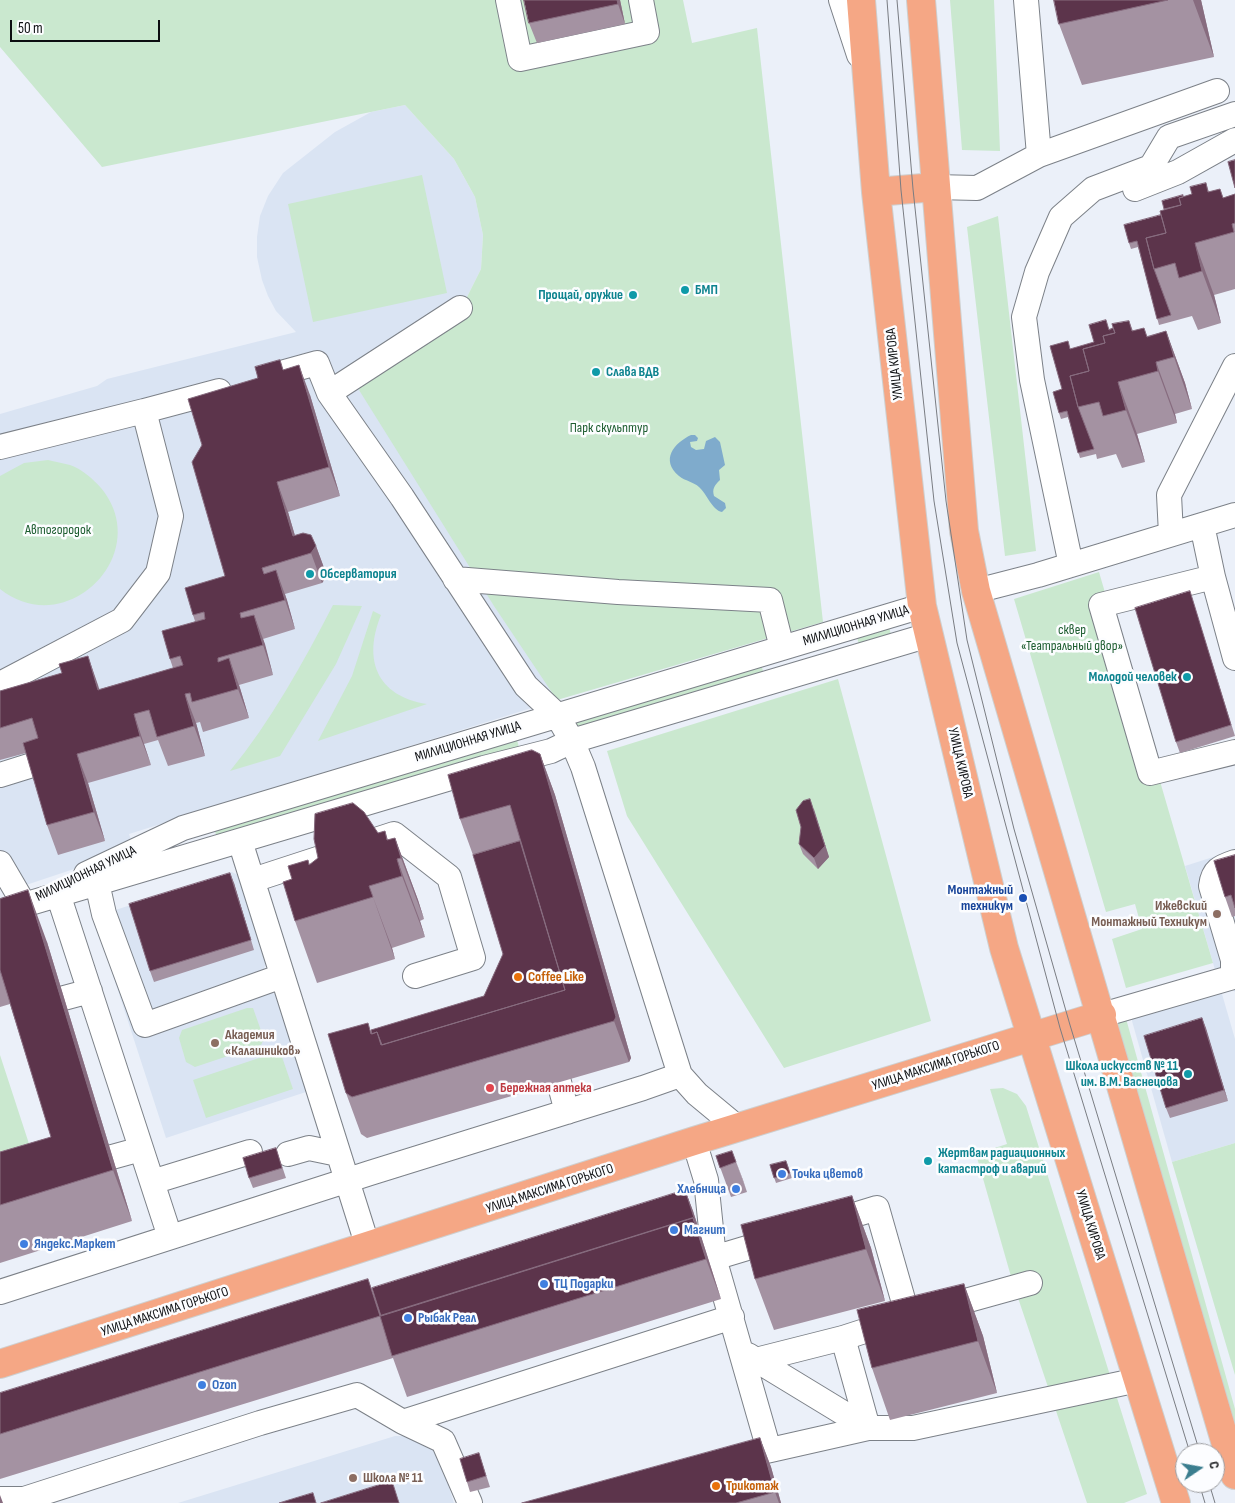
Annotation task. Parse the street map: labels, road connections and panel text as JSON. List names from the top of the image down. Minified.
{"streets":{"main road":["УЛИЦА КИРОВА","УЛИЦА МАКСИМА ГОРЬКОГО"],"street":["МИЛИЦИОННАЯ УЛИЦА"]},"crossings":[["УЛИЦА КИРОВА","МИЛИЦИОННАЯ УЛИЦА"],["УЛИЦА КИРОВА","УЛИЦА МАКСИМА ГОРЬКОГО"]],"parks":["Парк скульптур","Автогородок","сквер «Театральный двор»"],"places":["БМП","Прощай, оружие","Слава ВДВ","Обсерватория","Молодой человек","Монтажный техникум","Ижевский Монтажный Техникум","Coffee Like","Академия «Калашников»","Школа искусств № 11 им. В.М. Васнецова","Бережная аптека","Жертвам радиационных катастроф и аварий","Точка цветов","Хлебница","Магнит","Яндекс.Маркет","ТЦ Подарки","Рыбак Реал","Ozon","Школа № 11","Трикотаж"],"scale_bar":"50 m","north":"right"}
